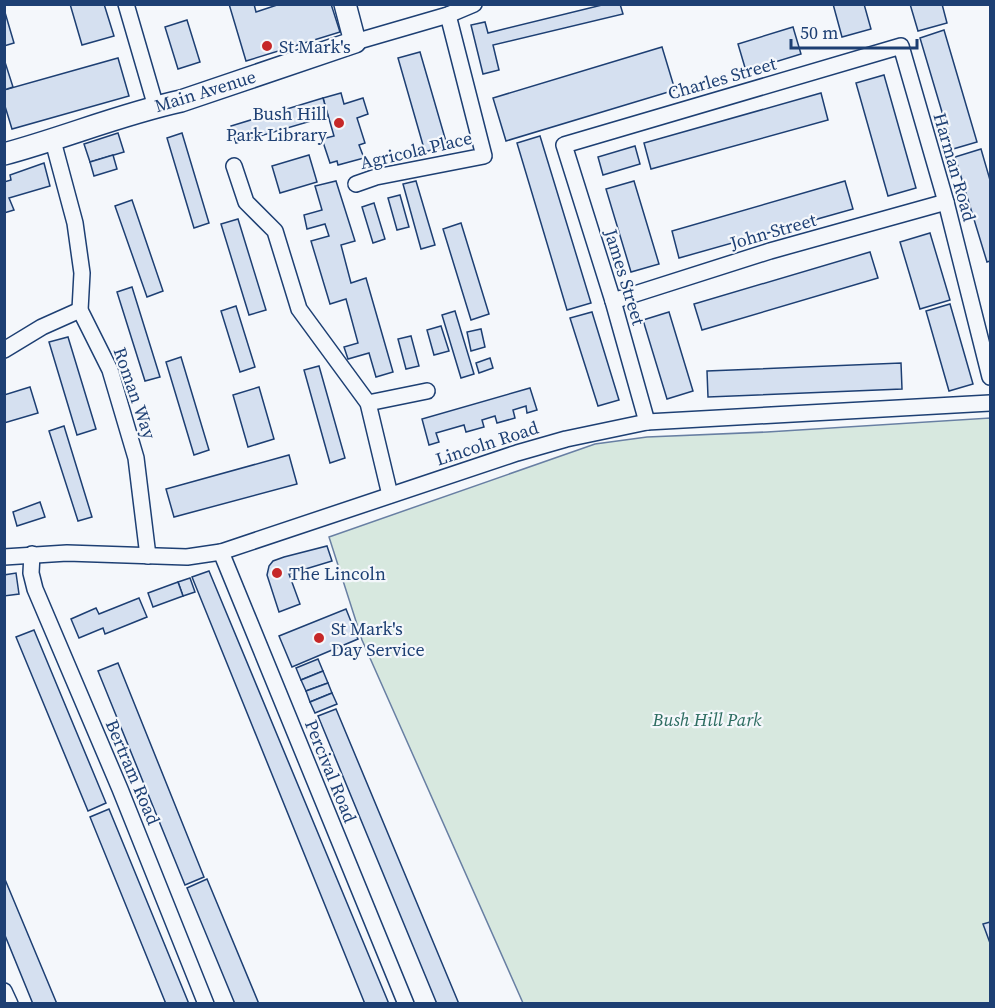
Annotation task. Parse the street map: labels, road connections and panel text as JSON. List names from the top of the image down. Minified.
{"streets":{"street":["Charles Street","Main Avenue","Agricola Place","Harman Road","John Street","James Street","Roman Way","Lincoln Road","Percival Road","Bertram Road"]},"crossings":[["Charles Street","Harman Road"],["Charles Street","James Street"],["Main Avenue","Agricola Place"],["Main Avenue","Roman Way"],["Harman Road","John Street"],["John Street","James Street"],["James Street","Lincoln Road"],["Roman Way","Lincoln Road"],["Lincoln Road","Percival Road"],["Lincoln Road","Bertram Road"]],"parks":["Bush Hill Park"],"places":["St Mark's","Bush Hill Park Library","The Lincoln","St Mark's Day Service"],"scale_bar":"50 m"}
